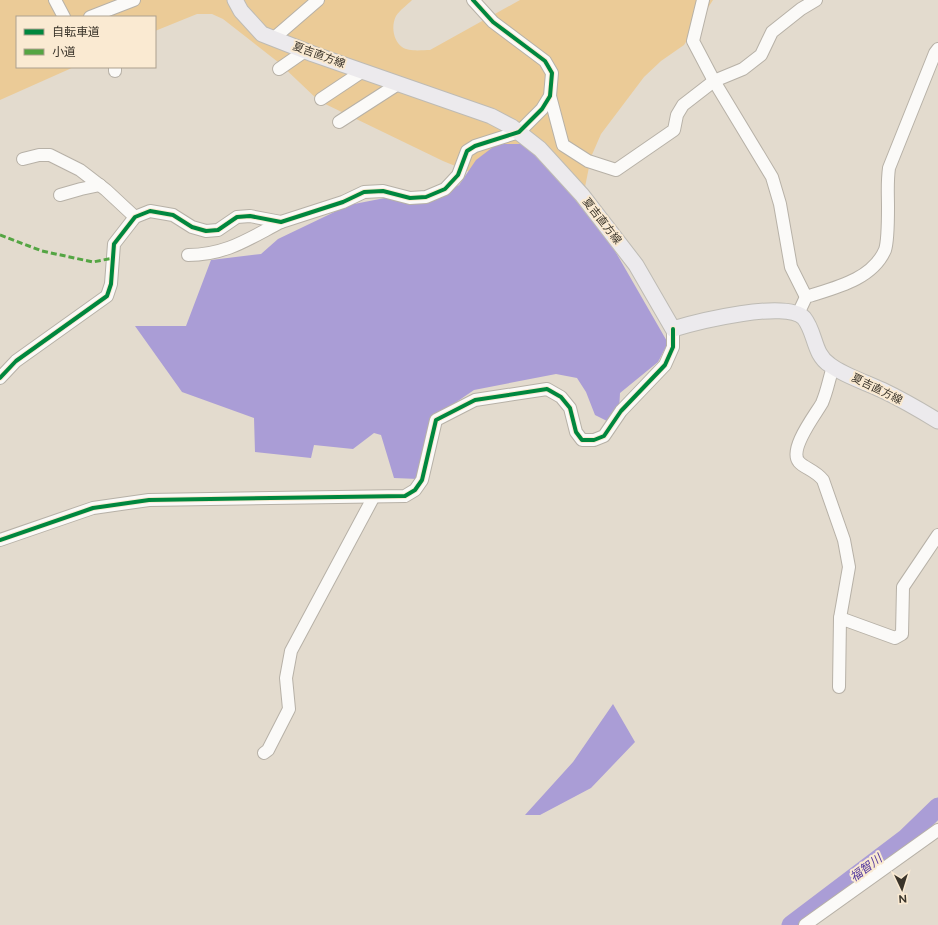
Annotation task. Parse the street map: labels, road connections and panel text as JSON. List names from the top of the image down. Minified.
{"streets":{"main road":["夏吉直方線"]},"water":["福智川"],"legend":["自転車道","小道"],"north":"bottom"}
